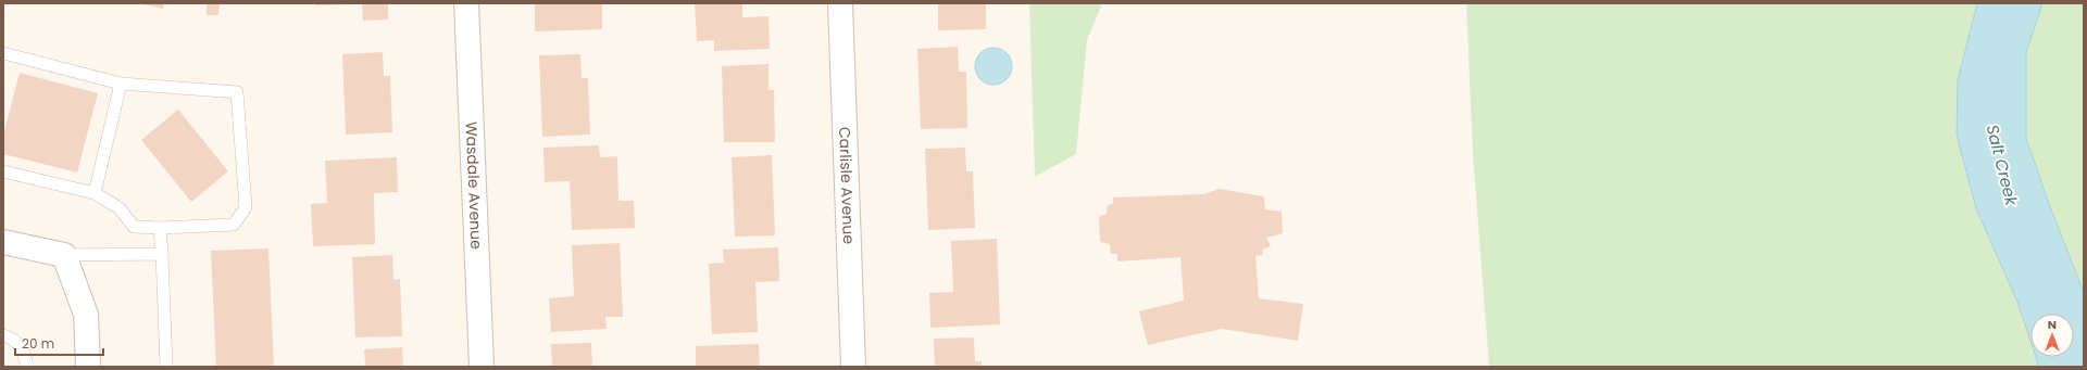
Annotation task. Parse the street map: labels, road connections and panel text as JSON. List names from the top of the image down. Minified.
{"streets":{"street":["Wasdale Avenue","Carlisle Avenue"]},"water":["Salt Creek"],"scale_bar":"20 m","north":"top"}
